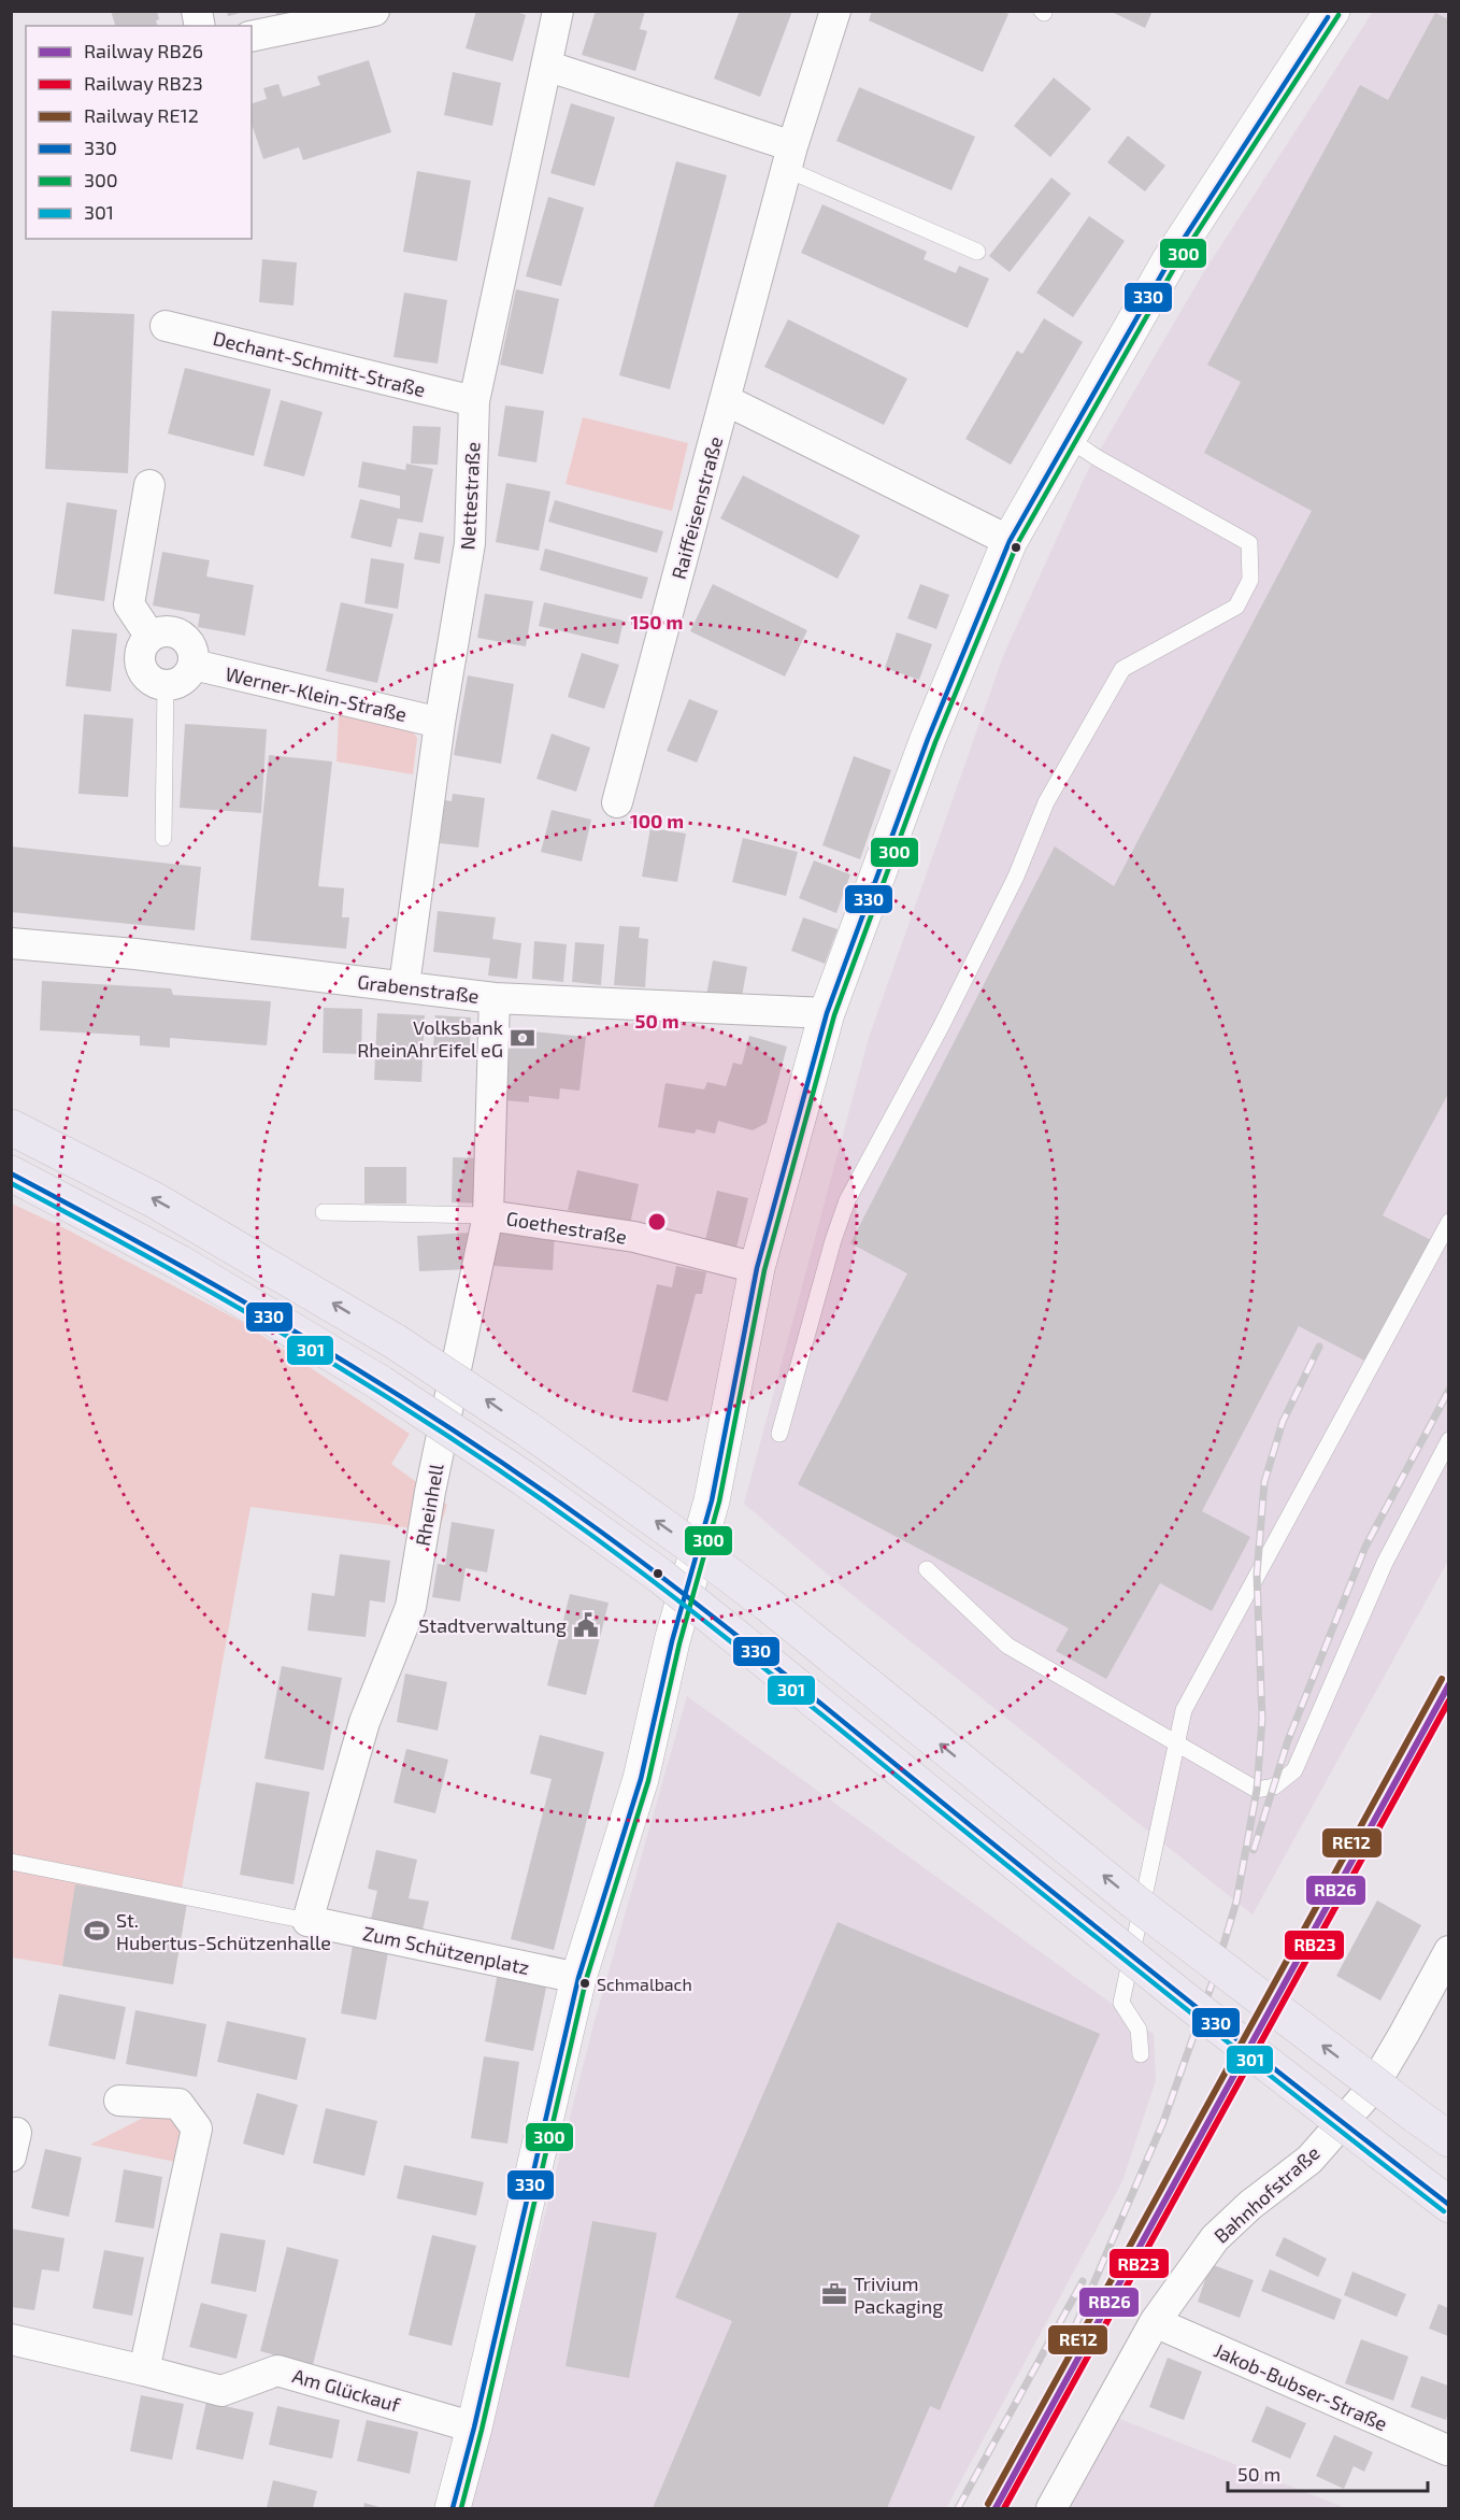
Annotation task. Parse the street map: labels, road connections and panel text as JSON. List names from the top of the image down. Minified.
{"streets":{"street":["Dechant-Schmitt-Straße","Nettestraße","Raiffeisenstraße","Werner-Klein-Straße","Grabenstraße","Goethestraße","Rheinhell","Zum Schützenplatz","Bahnhofstraße","Jakob-Bubser-Straße","Am Glückauf"]},"crossings":[["Dechant-Schmitt-Straße","Nettestraße"],["Nettestraße","Werner-Klein-Straße"],["Nettestraße","Grabenstraße"],["Grabenstraße","Rheinhell"],["Goethestraße","Rheinhell"],["Rheinhell","Zum Schützenplatz"],["Bahnhofstraße","Jakob-Bubser-Straße"]],"places":{"bank":["Volksbank RheinAhrEifel eG"],"public building":["Stadtverwaltung"],"sports":["St. Hubertus-Schützenhalle"],"other":["Schmalbach"],"office":["Trivium Packaging"]},"lines":["transit line 300","transit line 330","transit line 301","rail line RE12","rail line RB26","rail line RB23"],"legend":["Railway RB26","Railway RB23","Railway RE12","330","300","301"],"scale_bar":"50 m","rings":["150 m","100 m","50 m"]}
